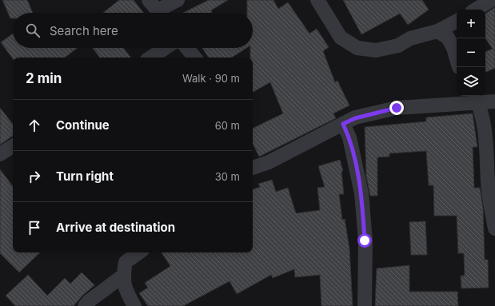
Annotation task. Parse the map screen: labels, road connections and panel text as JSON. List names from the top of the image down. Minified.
{"page":{"map_buttons":["+","−"],"search":"Search here","heading":["2 min","Walk · 90 m"],"list":[["Continue","60 m"],["Turn right","30 m"],"Arrive at destination"]}}
